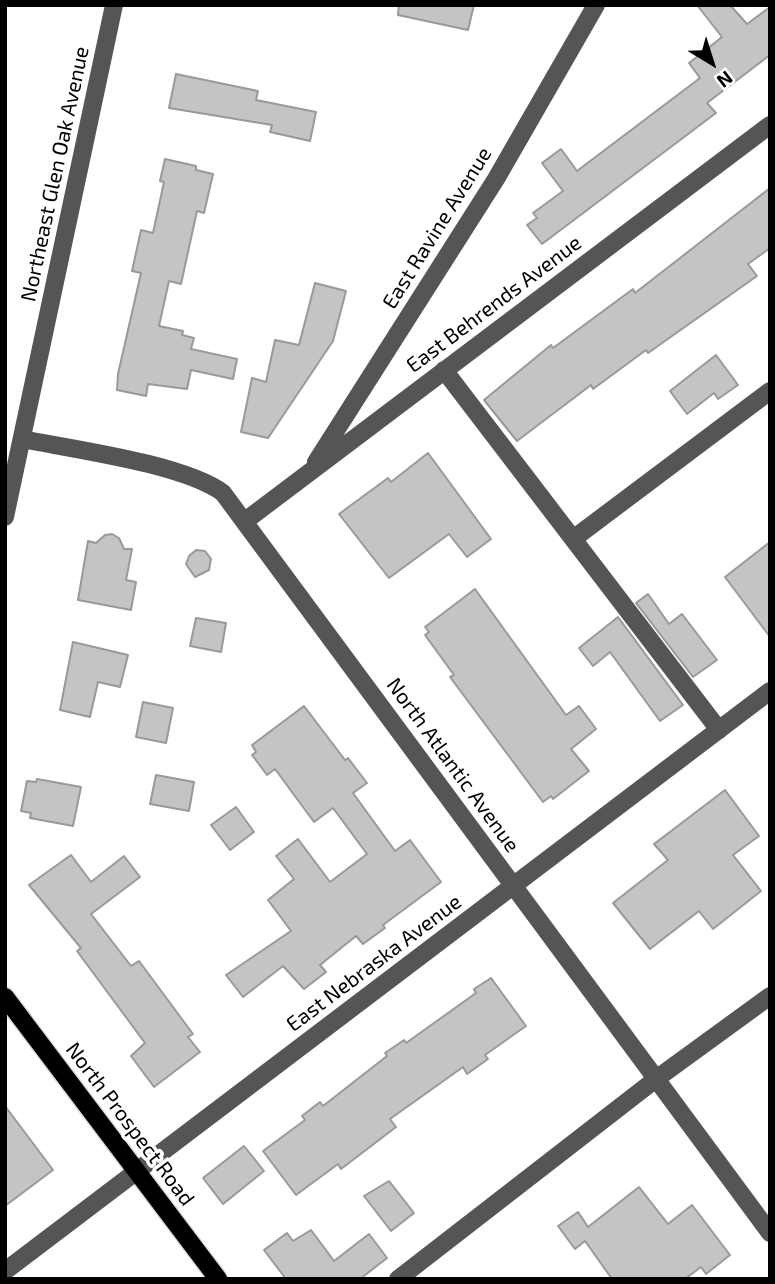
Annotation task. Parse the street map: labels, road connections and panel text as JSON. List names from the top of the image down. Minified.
{"streets":{"main road":["North Prospect Road"],"street":["Northeast Glen Oak Avenue","East Ravine Avenue","East Behrends Avenue","North Atlantic Avenue","East Nebraska Avenue"]},"crossings":[["Northeast Glen Oak Avenue","North Atlantic Avenue"],["East Ravine Avenue","East Behrends Avenue"],["East Behrends Avenue","North Atlantic Avenue"],["North Atlantic Avenue","East Nebraska Avenue"],["East Nebraska Avenue","North Prospect Road"]],"north":"bottom right"}
